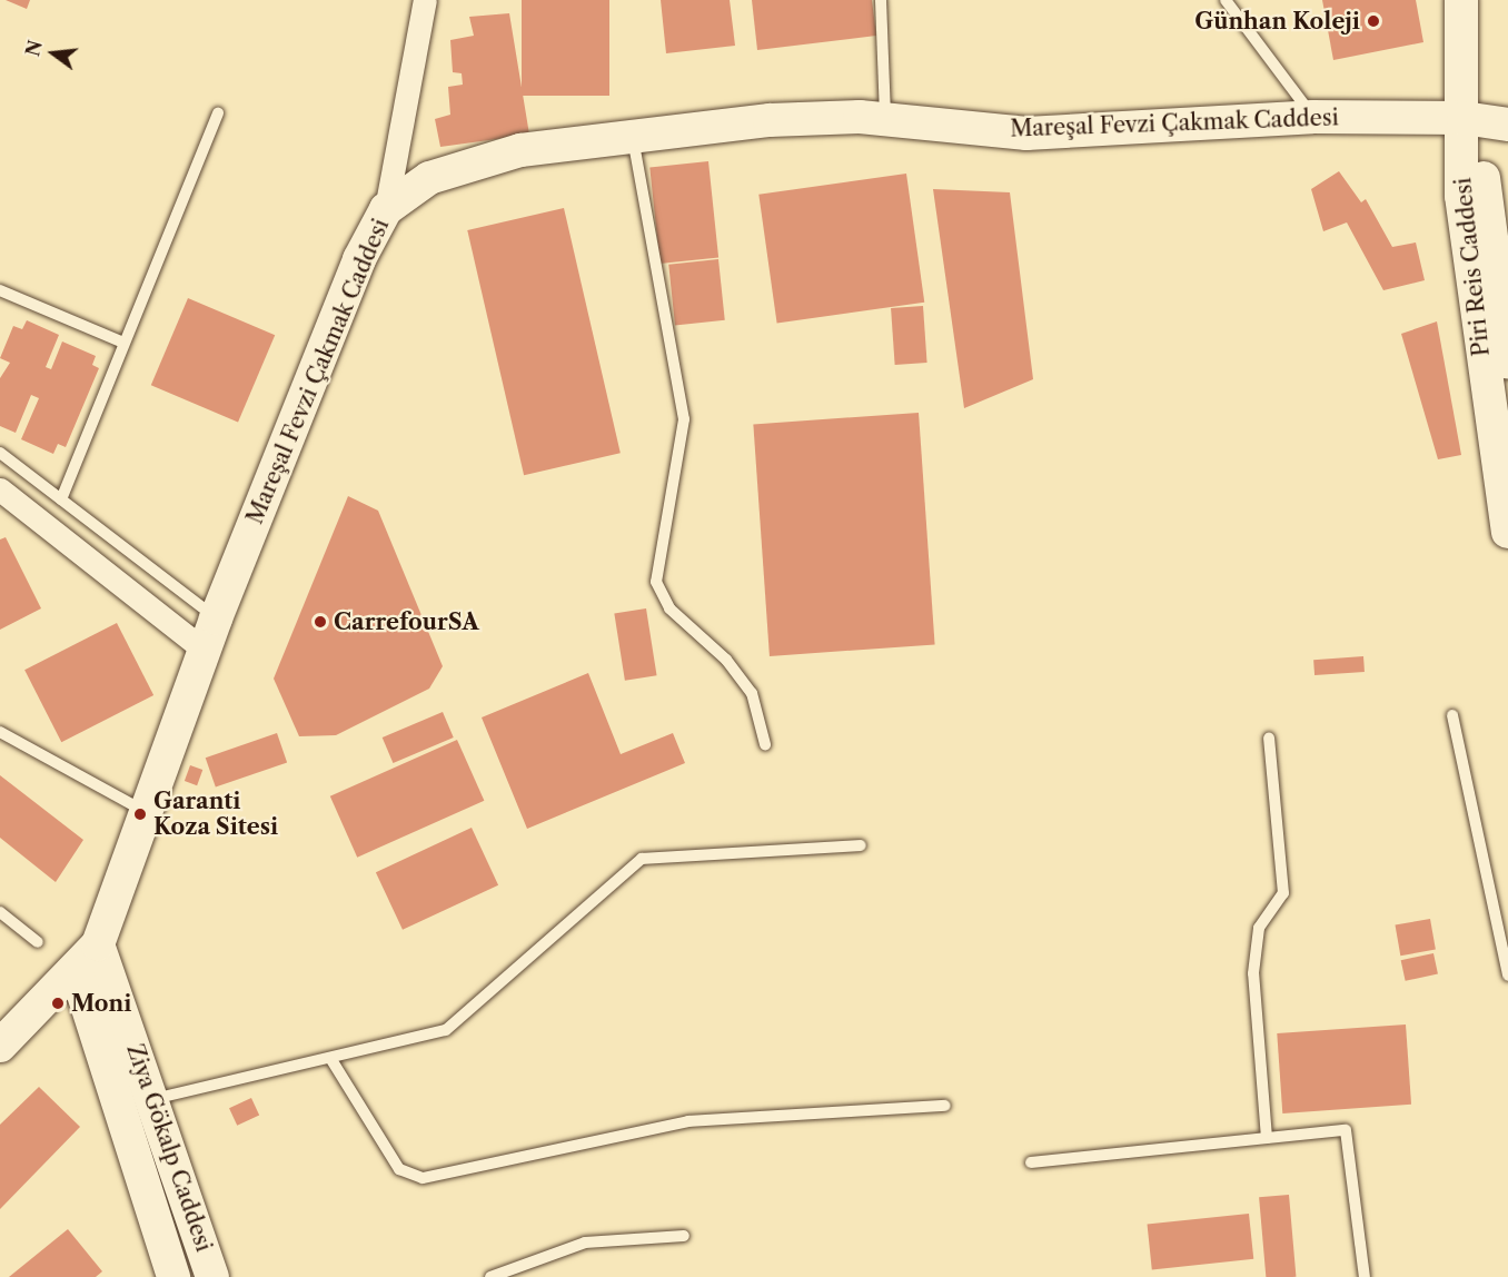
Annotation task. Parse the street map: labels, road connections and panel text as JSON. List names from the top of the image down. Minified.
{"streets":{"street":["Mareşal Fevzi Çakmak Caddesi","Piri Reis Caddesi","Ziya Gökalp Caddesi"]},"crossings":[["Mareşal Fevzi Çakmak Caddesi","Piri Reis Caddesi"],["Mareşal Fevzi Çakmak Caddesi","Ziya Gökalp Caddesi"]],"places":["Günhan Koleji","CarrefourSA","Garanti Koza Sitesi","Moni"],"north":"left"}
